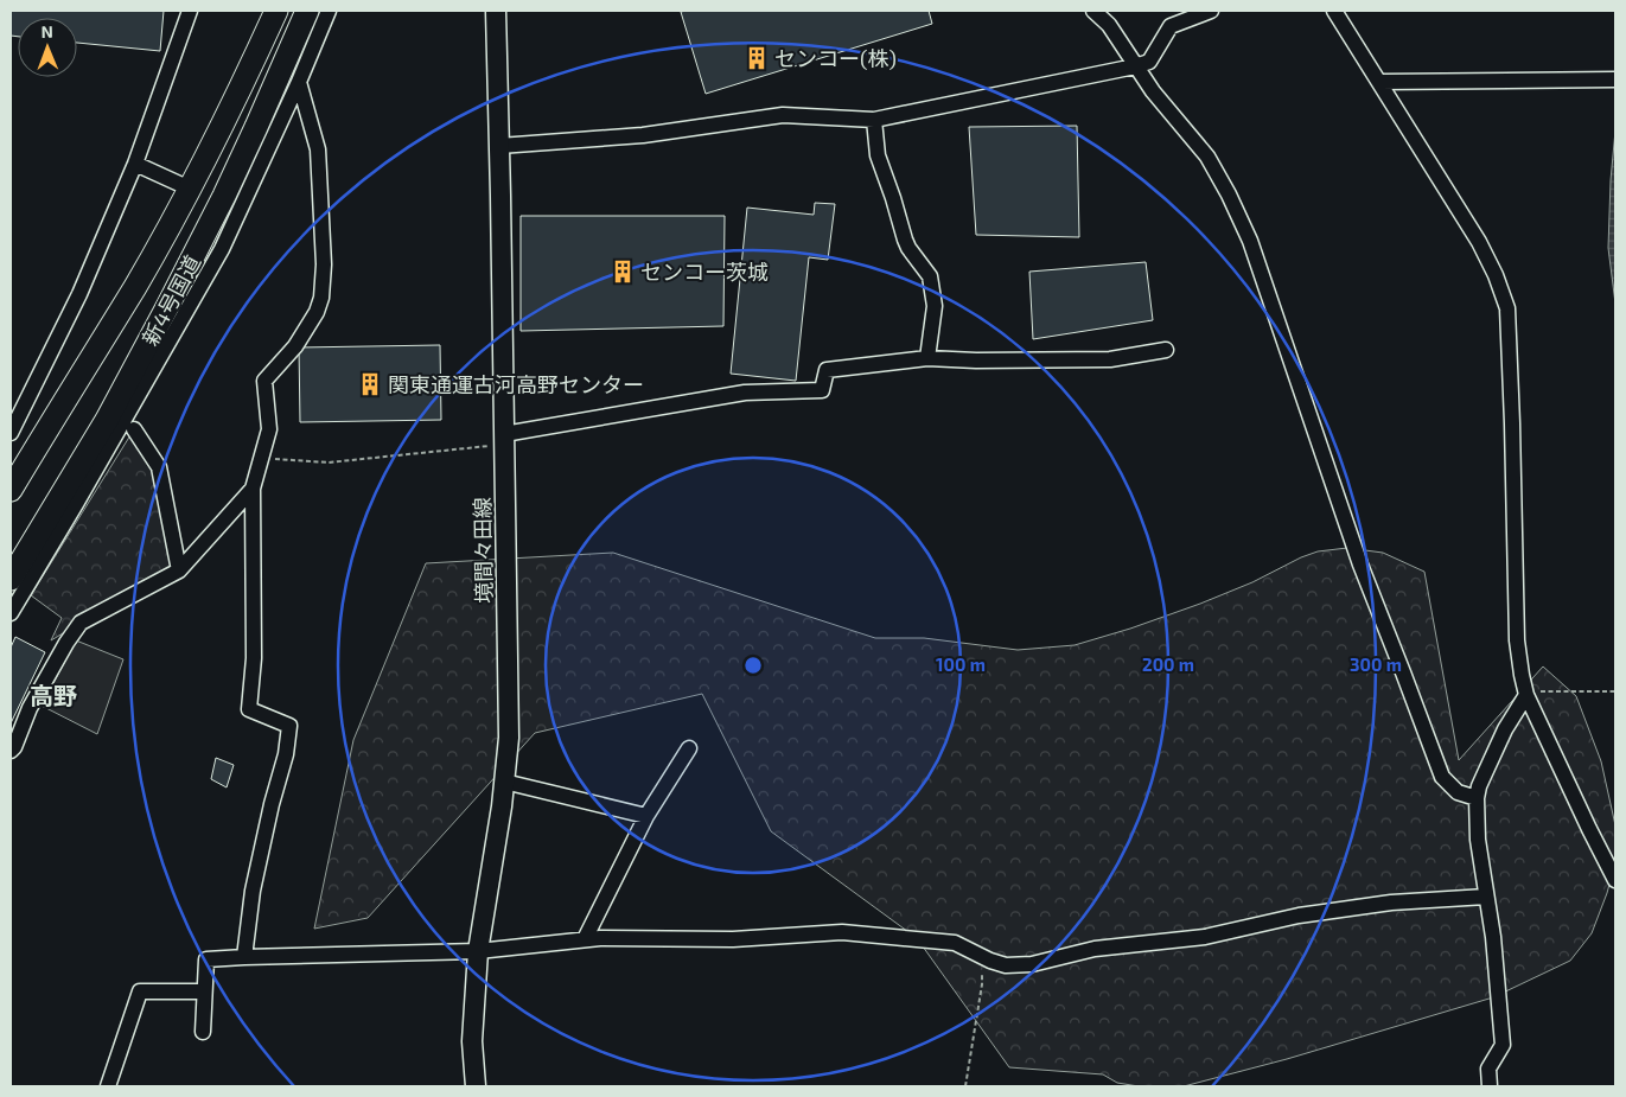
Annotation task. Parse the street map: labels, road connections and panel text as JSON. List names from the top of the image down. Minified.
{"streets":{"highway":["新4号国道"],"main road":["境間々田線"]},"districts":["高野"],"places":{"building":["センコー(株)","センコー茨城","関東通運古河高野センター"]},"north":"top","rings":["100 m","200 m","300 m"]}
